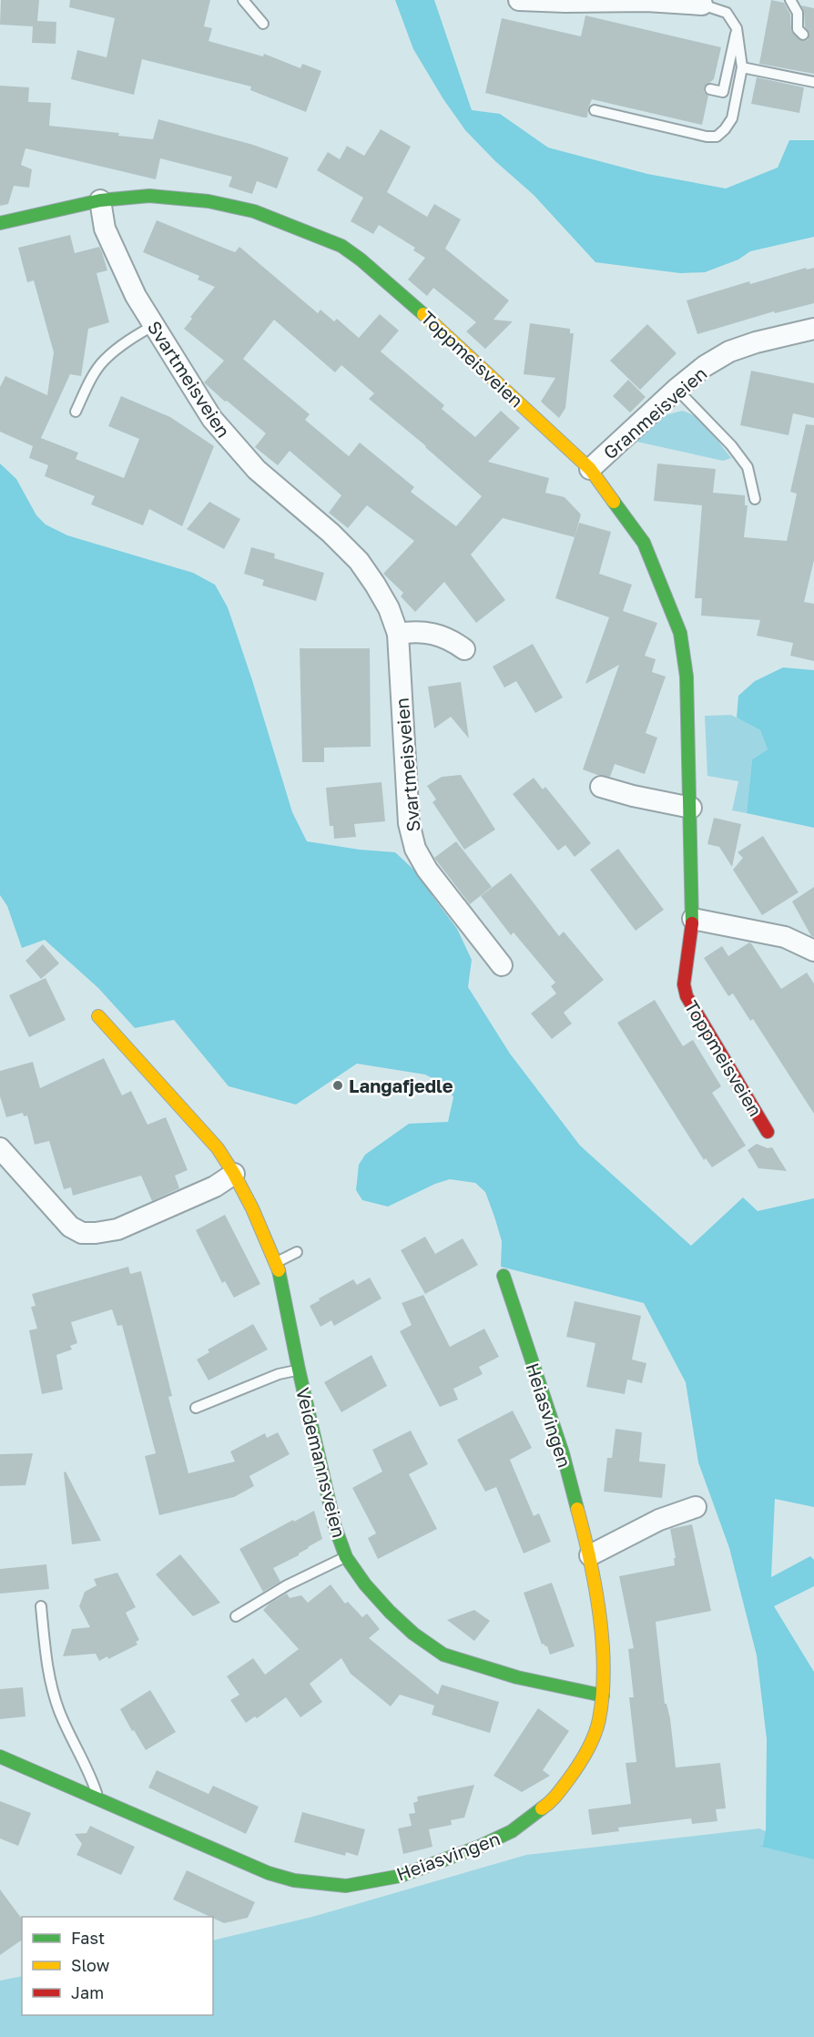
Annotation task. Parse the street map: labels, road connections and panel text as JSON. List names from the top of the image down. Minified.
{"streets":{"street":["Toppmeisveien","Svartmeisveien","Granmeisveien","Heiasvingen","Veidemannsveien"]},"crossings":[["Toppmeisveien","Svartmeisveien"],["Toppmeisveien","Granmeisveien"],["Heiasvingen","Veidemannsveien"]],"places":["Langafjedle"],"legend":["Fast","Slow","Jam"]}
